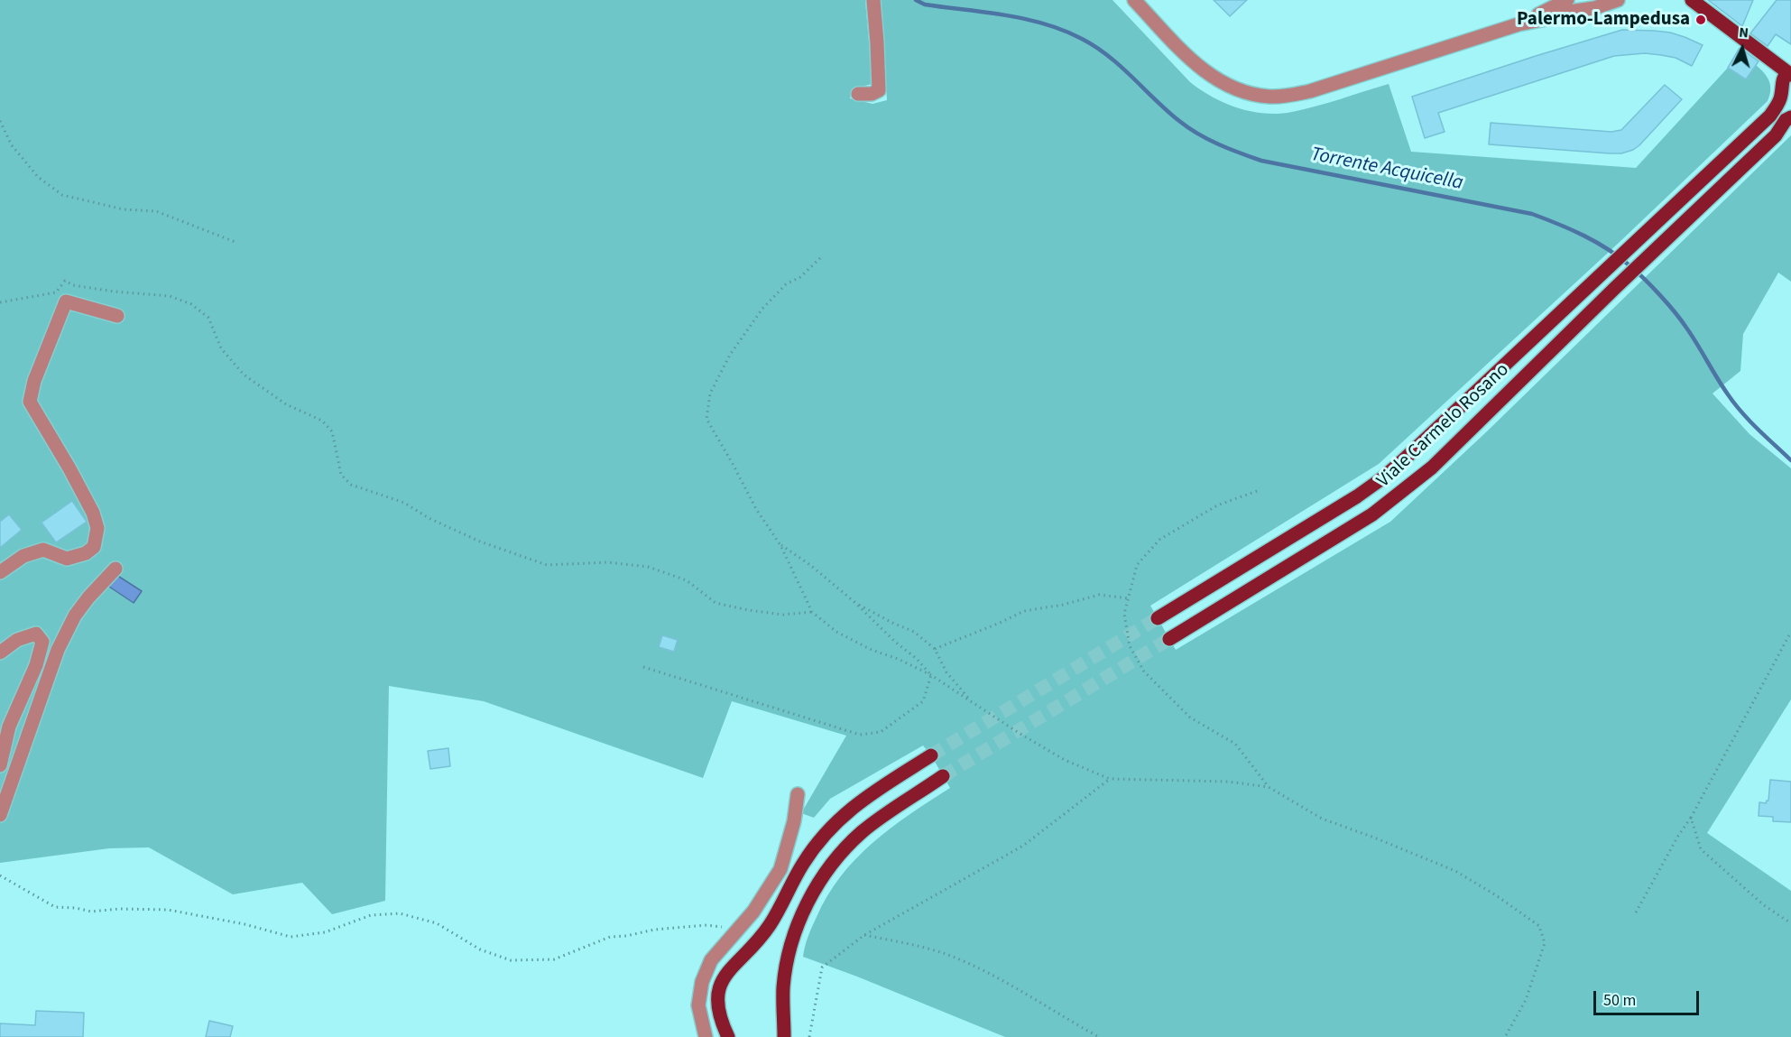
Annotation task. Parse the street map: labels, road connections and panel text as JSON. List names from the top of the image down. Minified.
{"streets":{"main road":["Viale Carmelo Rosano"]},"water":["Torrente Acquicella"],"places":["Palermo-Lampedusa"],"scale_bar":"50 m","north":"top"}
